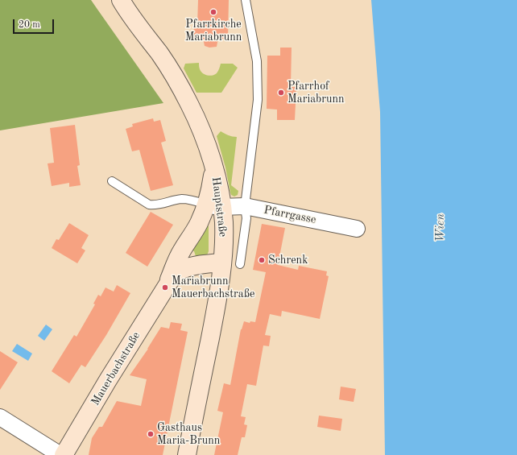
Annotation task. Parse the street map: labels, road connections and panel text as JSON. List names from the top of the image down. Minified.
{"streets":{"main road":["Hauptstraße","Mauerbachstraße"],"street":["Pfarrgasse"]},"crossings":[["Hauptstraße","Pfarrgasse"],["Hauptstraße","Mauerbachstraße"],["Pfarrgasse","Mauerbachstraße"]],"water":["Wien"],"places":["Pfarrkirche Mariabrunn","Pfarrhof Mariabrunn","Schrenk","Mariabrunn Mauerbachstraße","Gasthaus Maria-Brunn"],"scale_bar":"20 m"}
